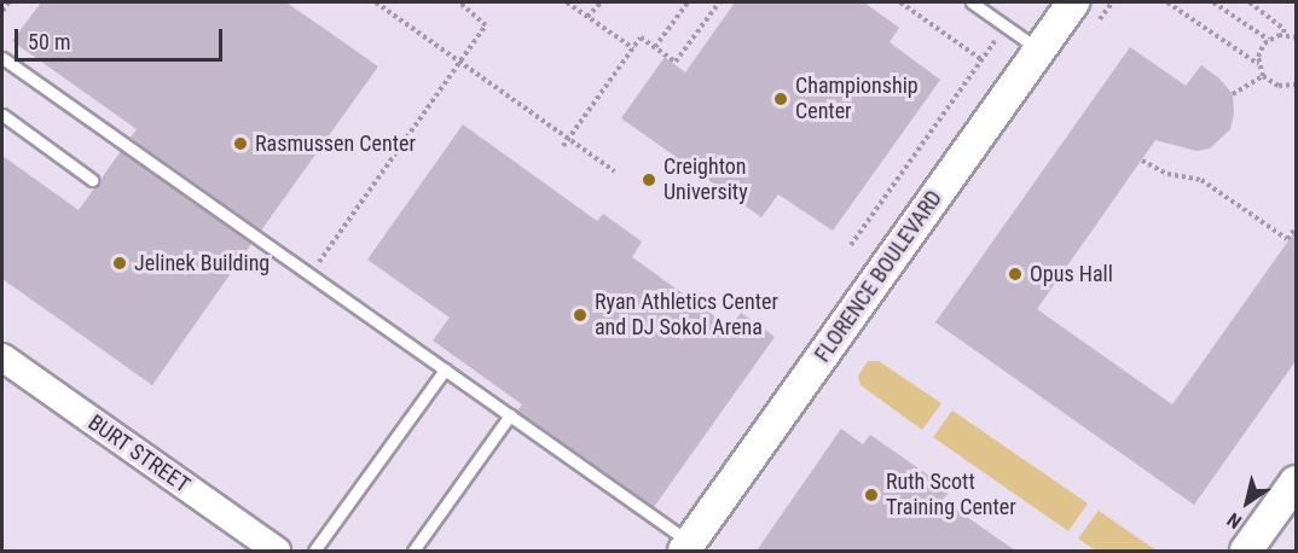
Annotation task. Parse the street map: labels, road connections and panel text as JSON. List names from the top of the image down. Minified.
{"streets":{"main road":["FLORENCE BOULEVARD"],"street":["BURT STREET"]},"places":["Championship Center","Rasmussen Center","Creighton University","Jelinek Building","Opus Hall","Ryan Athletics Center and DJ Sokol Arena","Ruth Scott Training Center"],"scale_bar":"50 m","north":"bottom left"}
